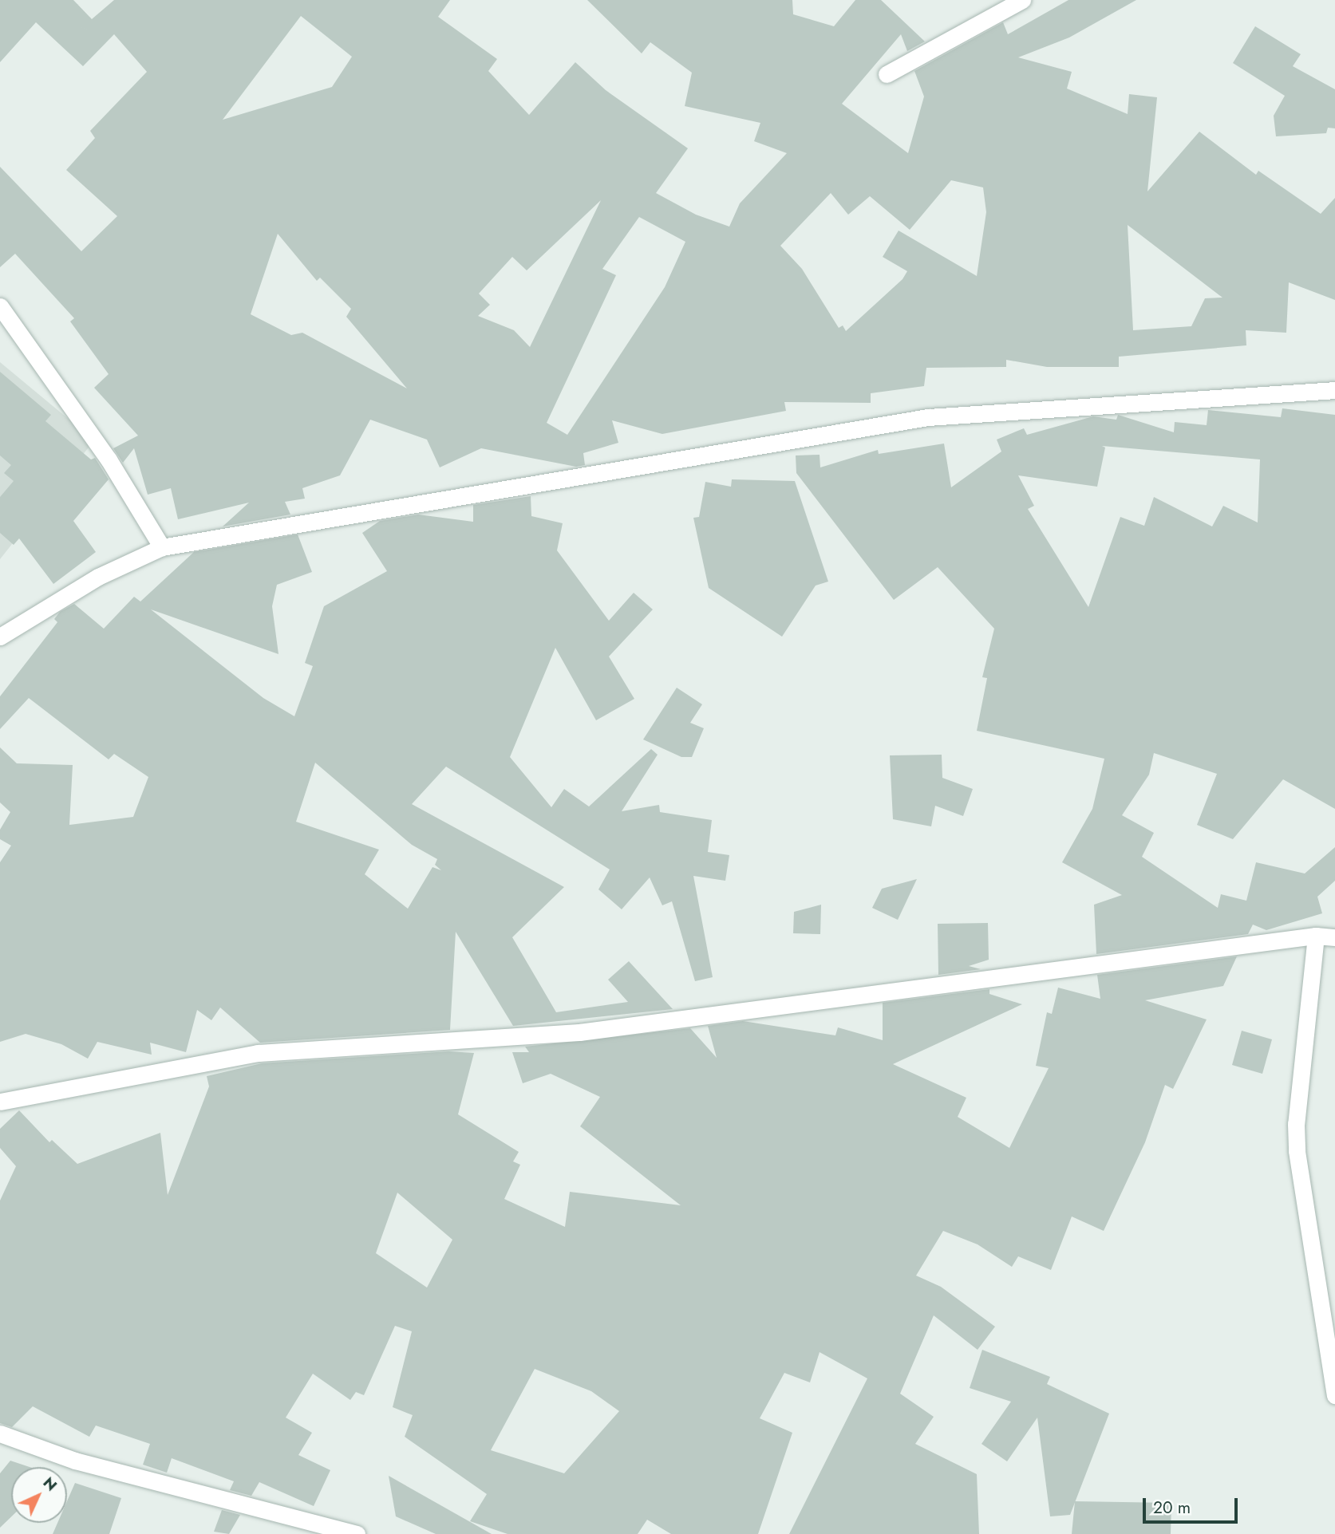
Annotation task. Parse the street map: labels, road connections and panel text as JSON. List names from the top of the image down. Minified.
{"scale_bar":"20 m","north":"top right"}
